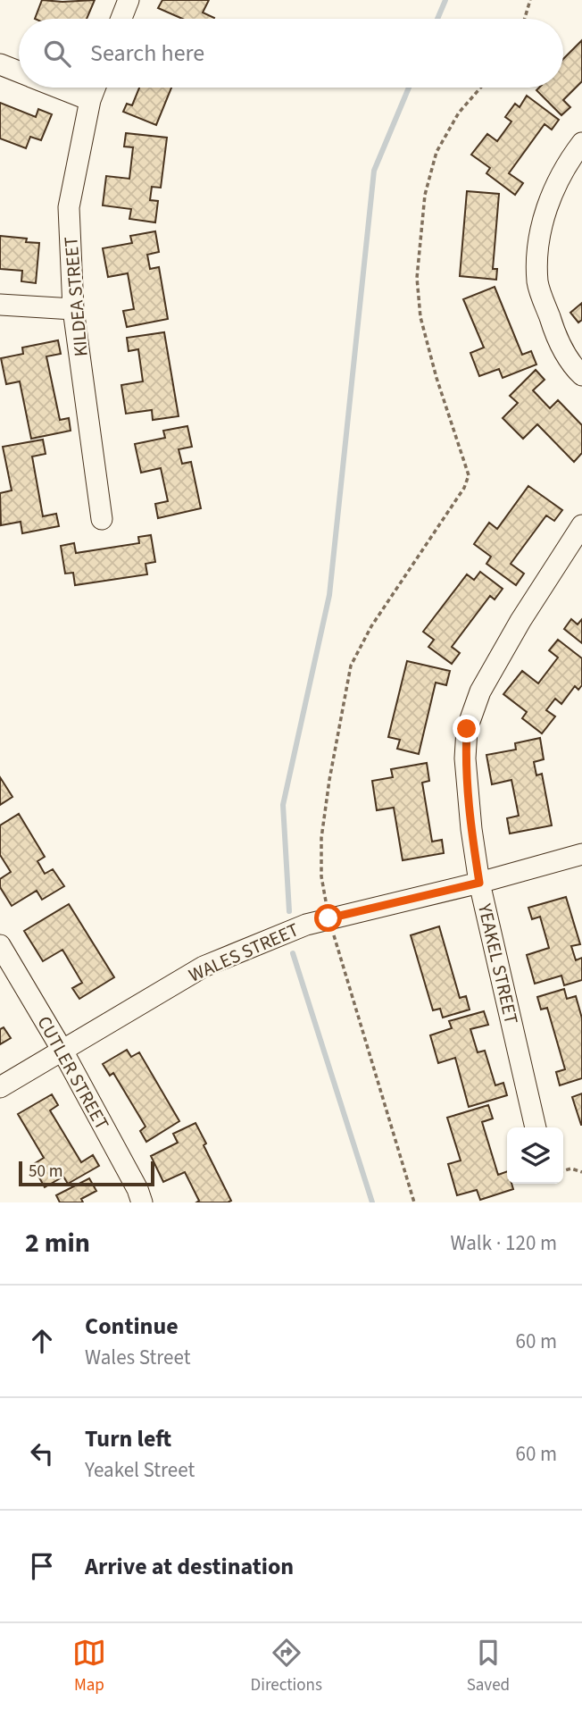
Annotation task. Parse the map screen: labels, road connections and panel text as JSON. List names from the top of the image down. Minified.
{"streets":{"street":["KILDEA STREET","WALES STREET","YEAKEL STREET","CUTLER STREET"]},"crossings":[["WALES STREET","YEAKEL STREET"],["WALES STREET","CUTLER STREET"]],"scale_bar":"50 m","page":{"search":"Search here","scale":"50 m","heading":["2 min","Walk · 120 m"],"list":[["Continue","Wales Street","60 m"],["Turn left","Yeakel Street","60 m"],"Arrive at destination"],"nav":["Map","Directions","Saved"]}}
